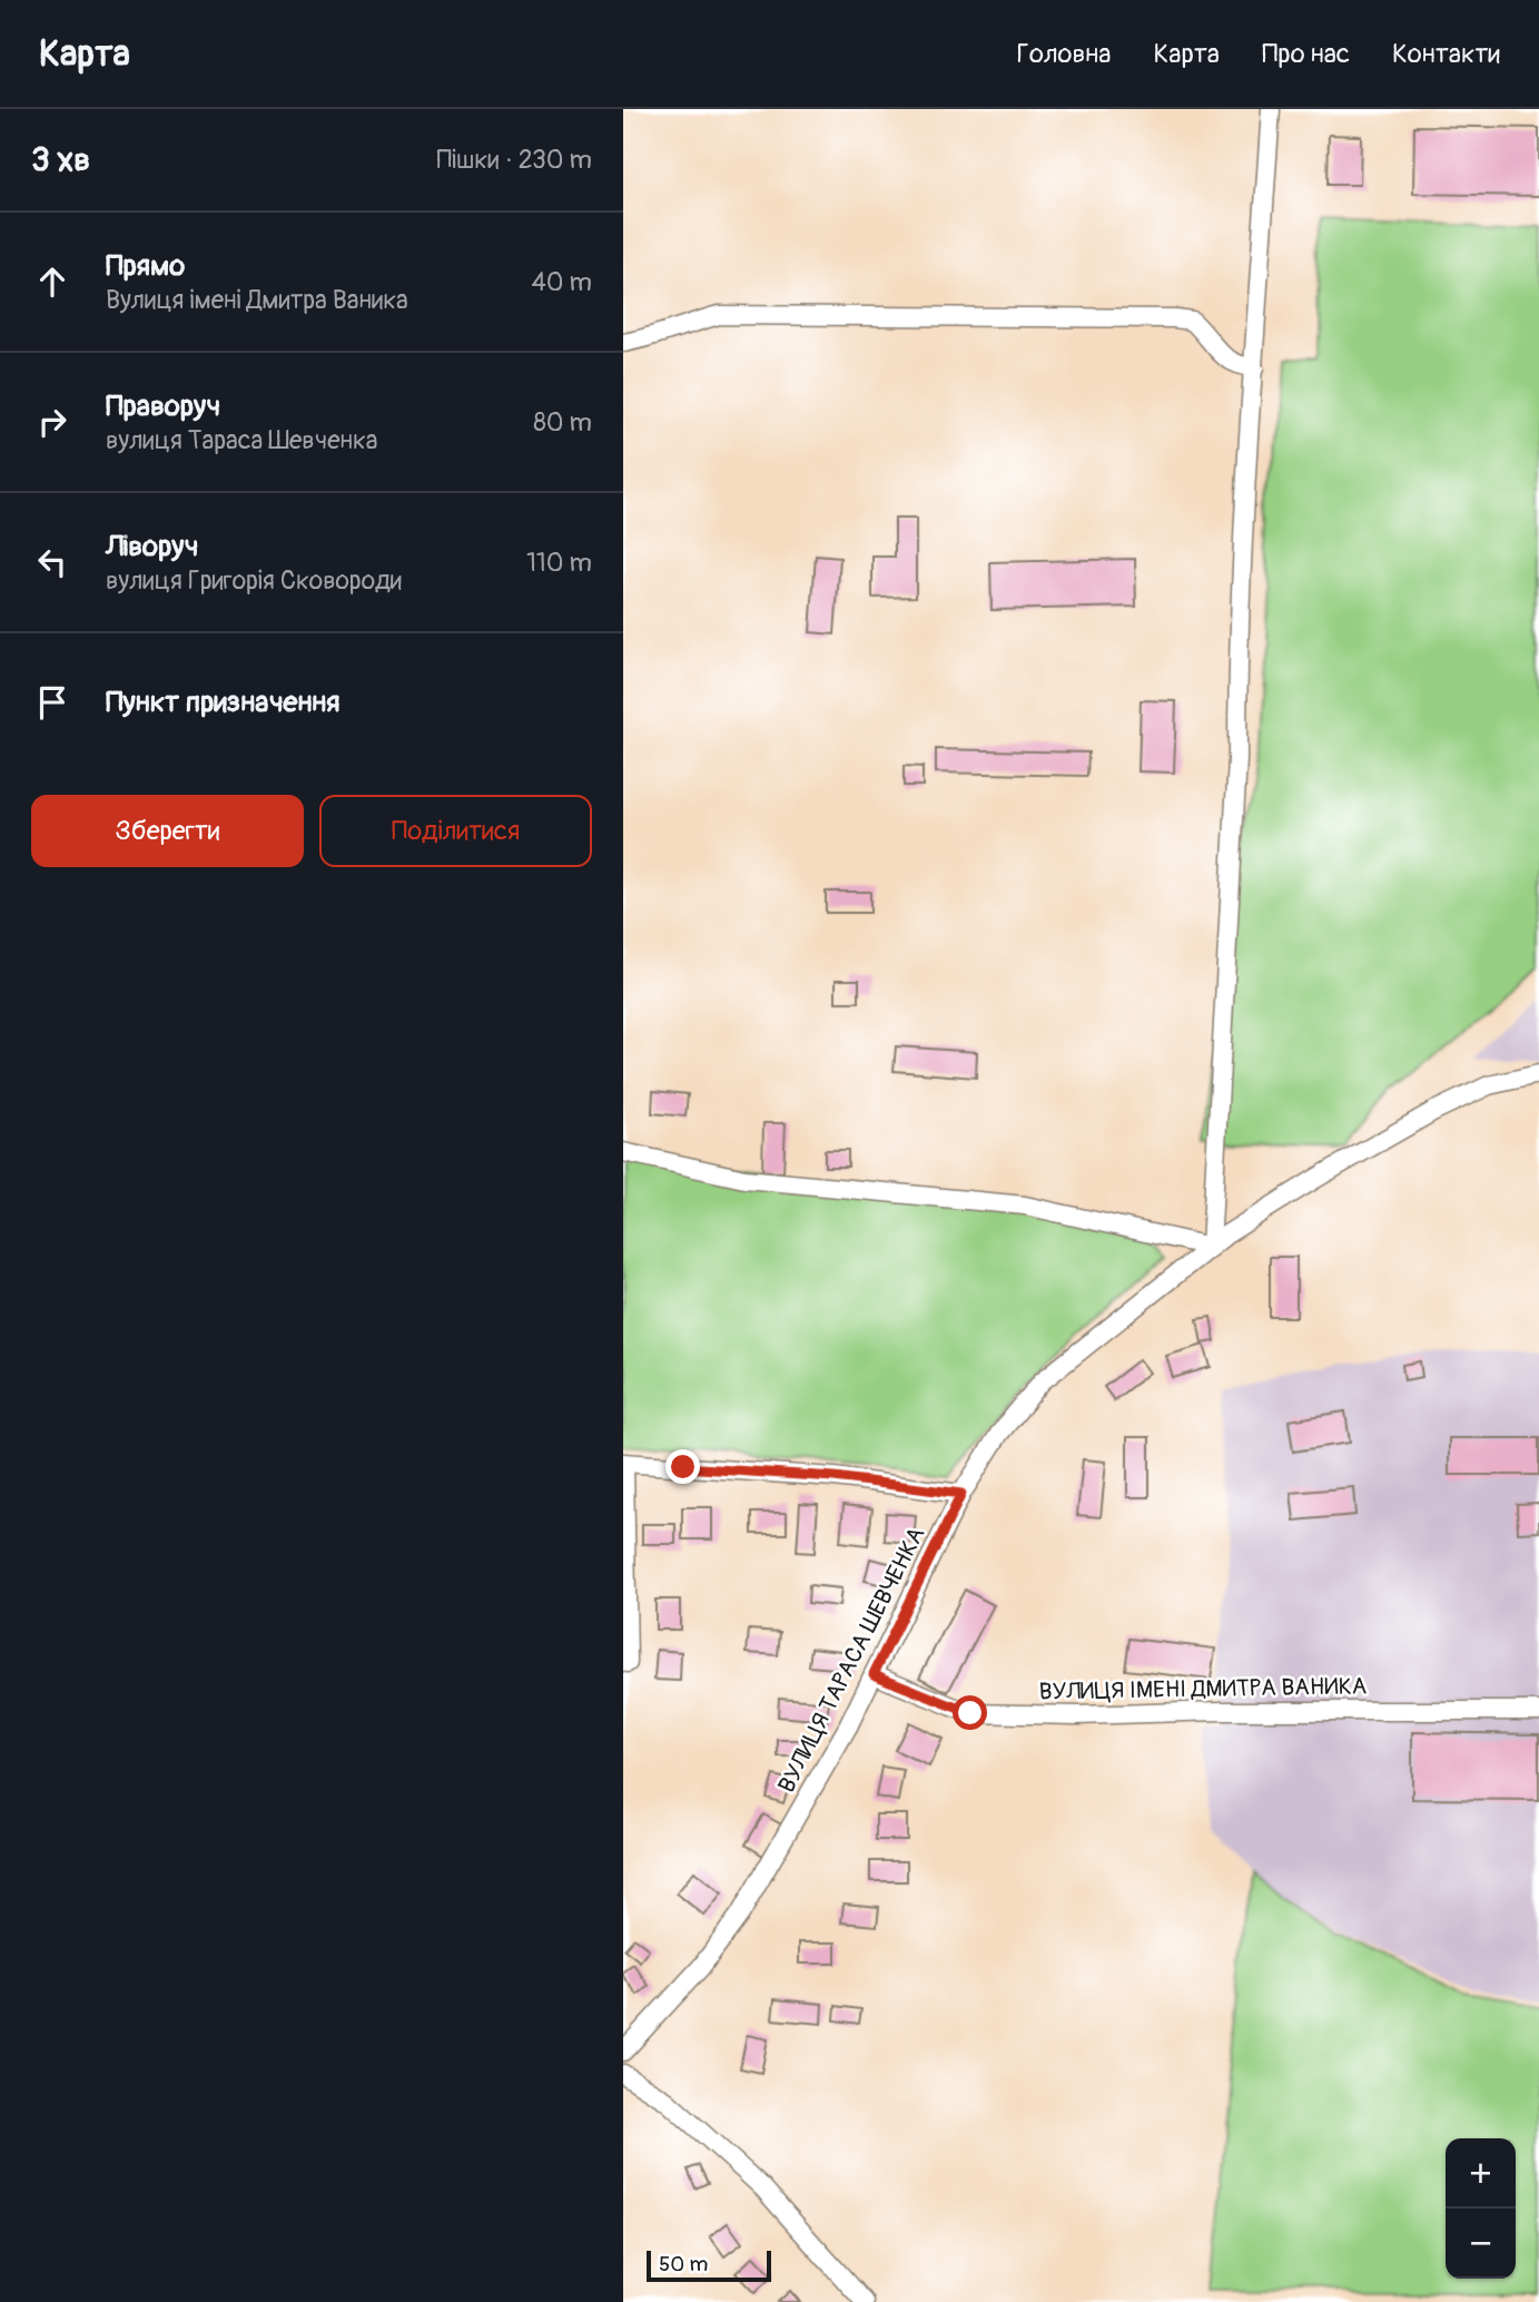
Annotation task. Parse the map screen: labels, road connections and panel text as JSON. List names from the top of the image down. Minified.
{"streets":{"street":["ВУЛИЦЯ ТАРАСА ШЕВЧЕНКА","ВУЛИЦЯ ІМЕНІ ДМИТРА ВАНИКА"]},"crossings":[["ВУЛИЦЯ ТАРАСА ШЕВЧЕНКА","ВУЛИЦЯ ІМЕНІ ДМИТРА ВАНИКА"]],"scale_bar":"50 m","page":{"header":"Карта","nav":["Головна","Карта","Про нас","Контакти"],"heading":["3 хв","Пішки · 230 m"],"list":[["Прямо","Вулиця імені Дмитра Ваника","40 m"],["Праворуч","вулиця Тараса Шевченка","80 m"],["Ліворуч","вулиця Григорія Сковороди","110 m"],"Пункт призначення"],"buttons":["Зберегти","Поділитися"],"map_buttons":["+","−"],"scale":"50 m"}}
